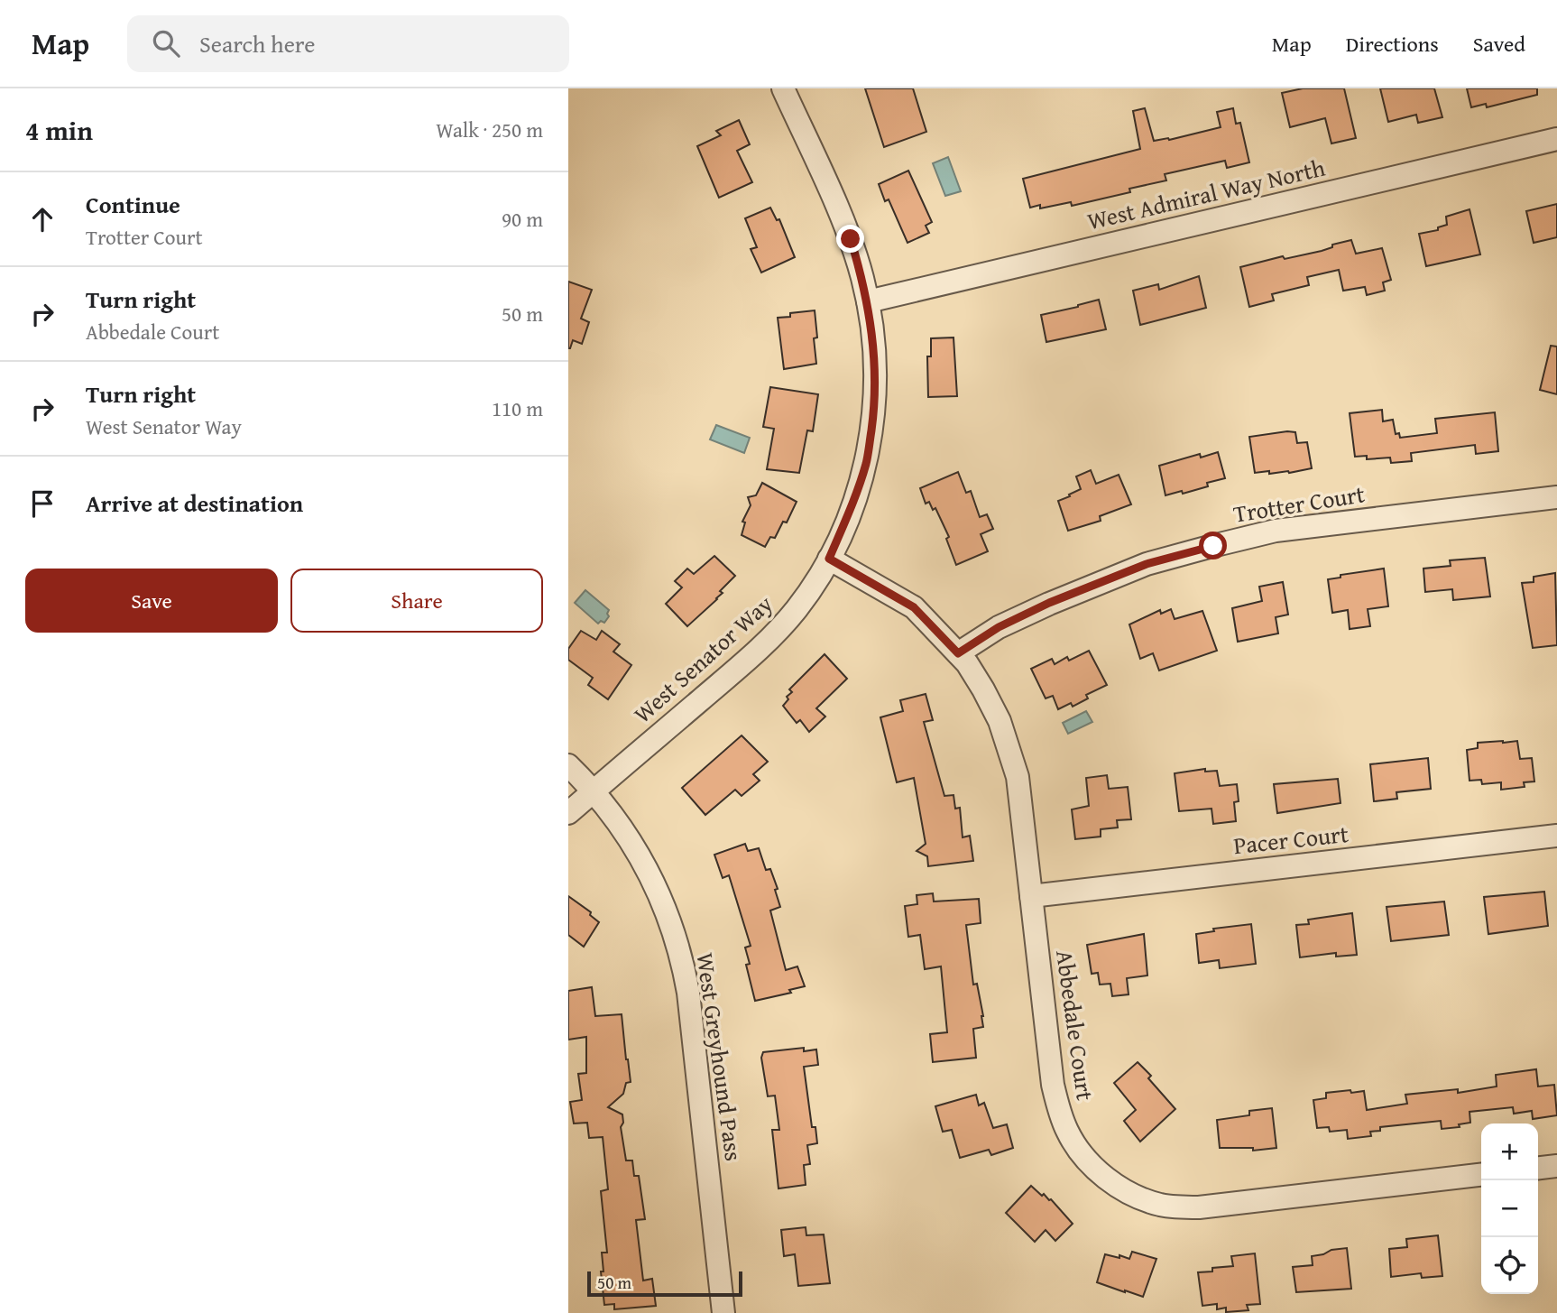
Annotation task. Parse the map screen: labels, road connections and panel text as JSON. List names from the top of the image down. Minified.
{"streets":{"street":["West Admiral Way North","Trotter Court","West Senator Way","Pacer Court","Abbedale Court","West Greyhound Pass"]},"crossings":[["West Admiral Way North","West Senator Way"],["Trotter Court","Abbedale Court"],["West Senator Way","Abbedale Court"],["West Senator Way","West Greyhound Pass"],["Pacer Court","Abbedale Court"]],"scale_bar":"50 m","page":{"header":"Map","search":"Search here","nav":["Map","Directions","Saved"],"heading":["4 min","Walk · 250 m"],"list":[["Continue","Trotter Court","90 m"],["Turn right","Abbedale Court","50 m"],["Turn right","West Senator Way","110 m"],"Arrive at destination"],"buttons":["Save","Share"],"map_buttons":["+","−"],"scale":"50 m"}}
